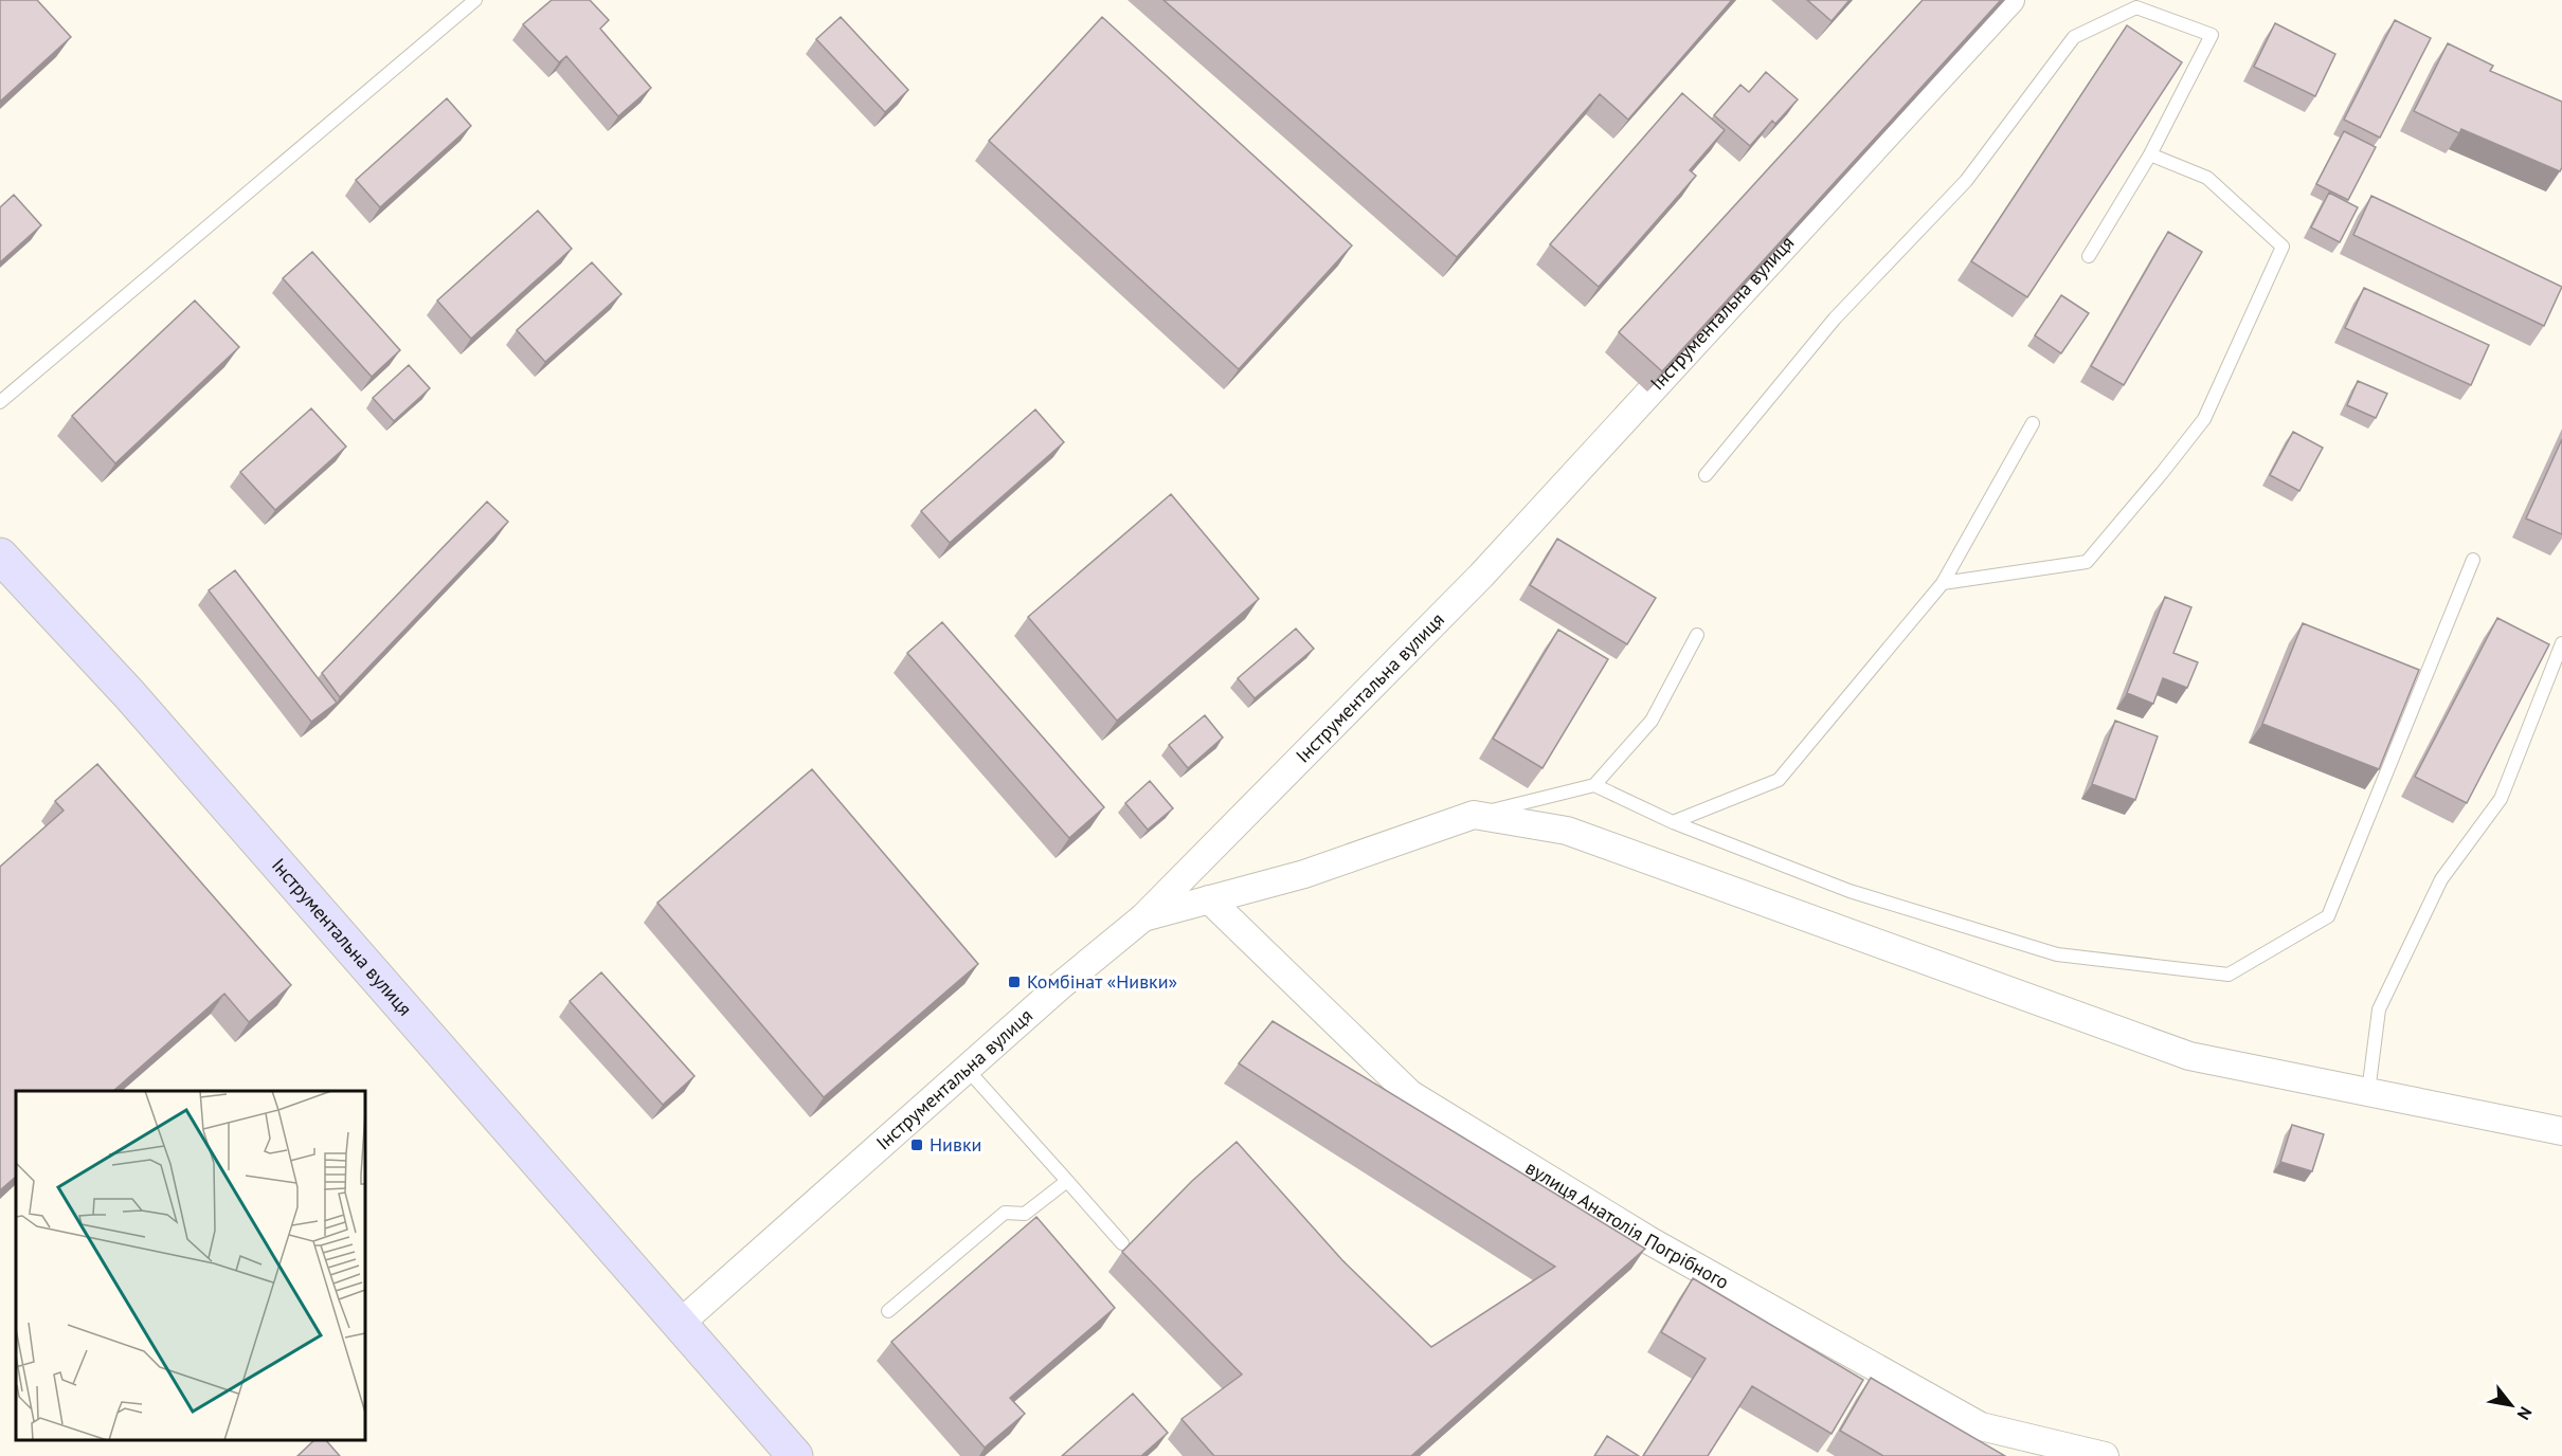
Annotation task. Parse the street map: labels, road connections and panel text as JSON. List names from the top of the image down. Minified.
{"streets":{"street":["Інструментальна вулиця","вулиця Анатолія Погрібного"]},"places":{"transit":["Комбінат «Нивки»","Нивки"]},"north":"bottom right"}
